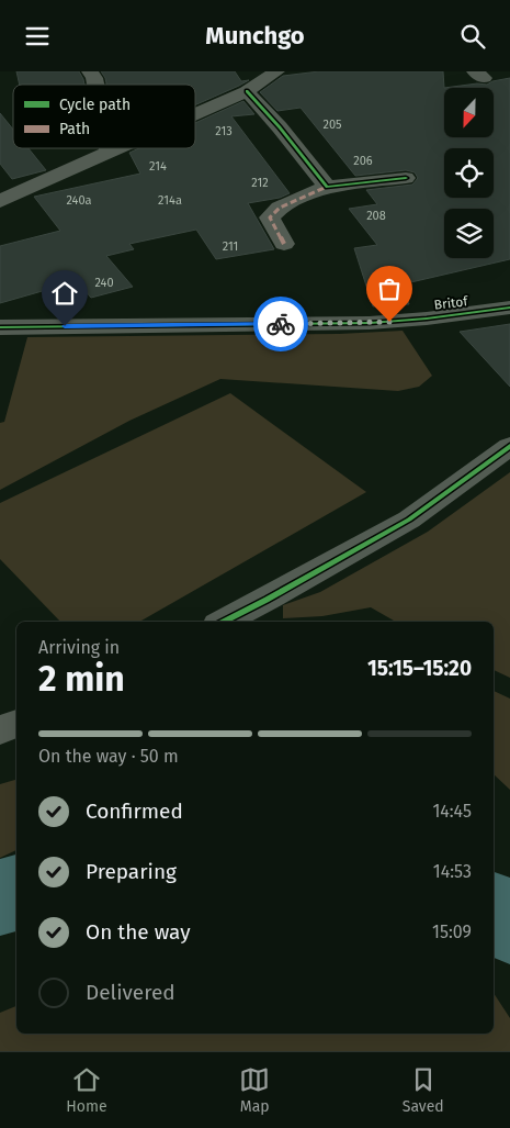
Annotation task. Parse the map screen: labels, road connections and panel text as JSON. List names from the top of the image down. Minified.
{"streets":{"street":["Britof"]},"house_numbers":["205","213","206","214","212","240a","214a","208","211","240"],"legend":["Cycle path","Path"],"north":"bottom","page":{"header":"Munchgo","heading":["2 min","Arriving in","15:15–15:20"],"bar":"On the way · 50 m","list":[["Confirmed","14:45"],["Preparing","14:53"],["On the way","15:09"],"Delivered"],"tabs":["Home","Map","Saved"]}}
